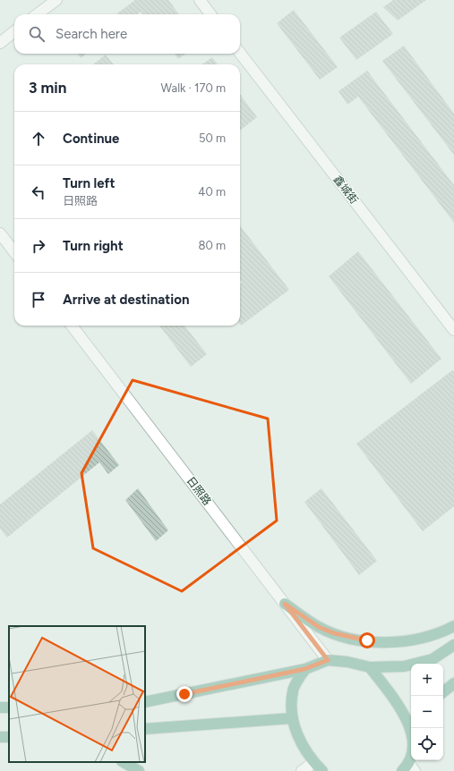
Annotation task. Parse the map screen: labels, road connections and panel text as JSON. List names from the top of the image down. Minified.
{"streets":{"street":["鑫城街","日照路"]},"page":{"search":"Search here","heading":["3 min","Walk · 170 m"],"list":[["Continue","50 m"],["Turn left","日照路","40 m"],["Turn right","80 m"],"Arrive at destination"],"map_buttons":["+","−"]}}
